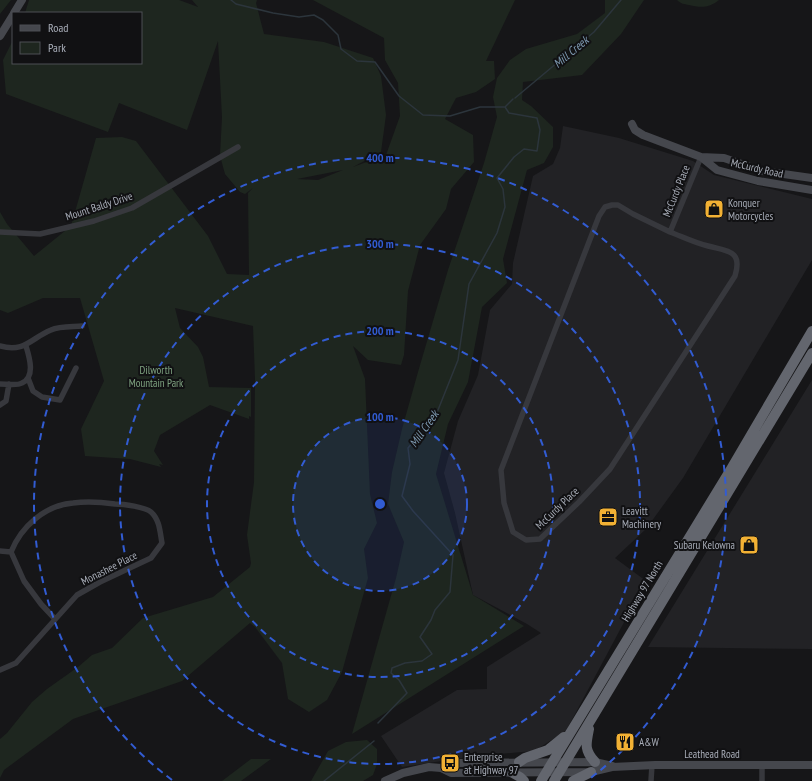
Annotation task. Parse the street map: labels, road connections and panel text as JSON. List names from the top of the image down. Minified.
{"streets":{"highway":["Highway 97 North"],"street":["McCurdy Road","McCurdy Place","Mount Baldy Drive","Monashee Place","Leathead Road"]},"crossings":[["McCurdy Road","McCurdy Place"],["Highway 97 North","Leathead Road"]],"water":["Mill Creek"],"parks":["Dilworth Mountain Park"],"places":{"shop":["Konquer Motorcycles","Subaru Kelowna"],"office":["Leavitt Machinery"],"restaurant":["A&W"],"bus stop":["Enterprise at Highway 97"]},"legend":["Road","Park"],"rings":["400 m","300 m","200 m","100 m"]}
